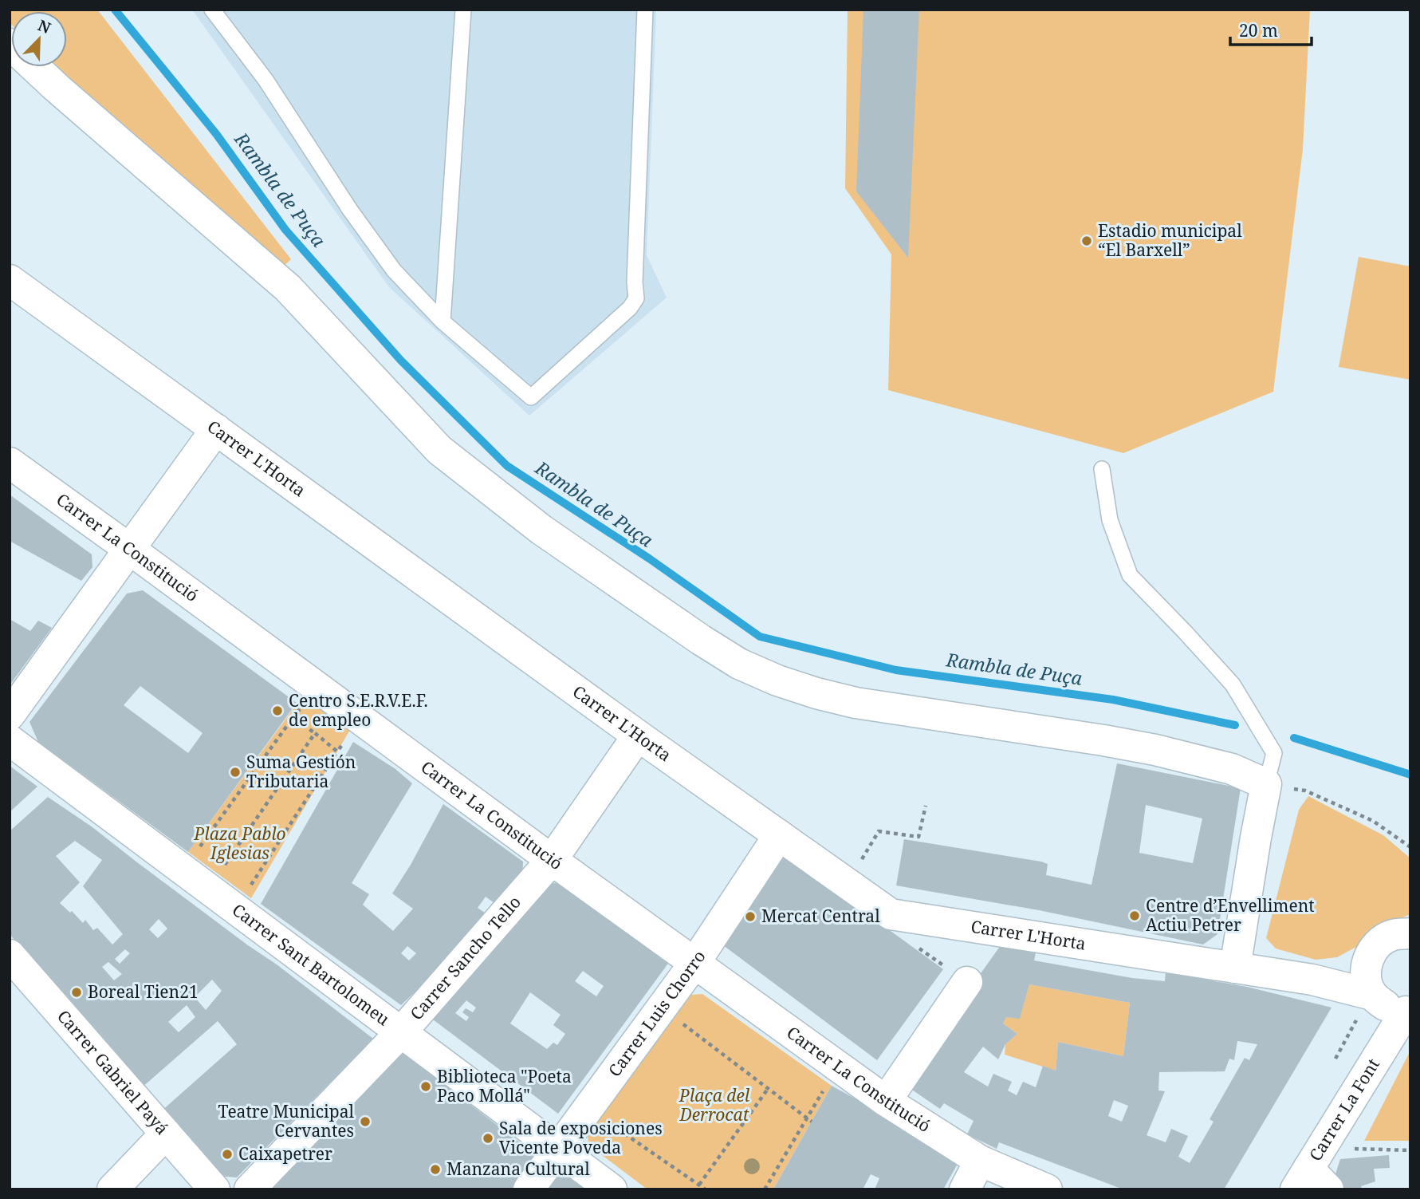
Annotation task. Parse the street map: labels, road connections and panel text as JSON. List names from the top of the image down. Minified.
{"streets":{"street":["Carrer L'Horta","Carrer La Constitució","Carrer Sancho Tello","Carrer Sant Bartolomeu","Carrer Luis Chorro","Carrer Gabriel Payá","Carrer La Font"]},"crossings":[["Carrer L'Horta","Carrer Sancho Tello"],["Carrer L'Horta","Carrer Luis Chorro"],["Carrer L'Horta","Carrer La Font"],["Carrer La Constitució","Carrer Sancho Tello"],["Carrer La Constitució","Carrer Luis Chorro"],["Carrer Sancho Tello","Carrer Sant Bartolomeu"],["Carrer Sant Bartolomeu","Carrer Luis Chorro"]],"water":["Rambla de Puça"],"parks":["Plaza Pablo Iglesias","Plaça del Derrocat"],"places":["Estadio municipal “El Barxell”","Centro S.E.R.V.E.F. de empleo","Suma Gestión Tributaria","Centre d’Envelliment Actiu Petrer","Mercat Central","Boreal Tien21","Biblioteca \"Poeta Paco Mollá\"","Teatre Municipal Cervantes","Sala de exposiciones Vicente Poveda","Caixapetrer","Manzana Cultural"],"scale_bar":"20 m","north":"top right"}
